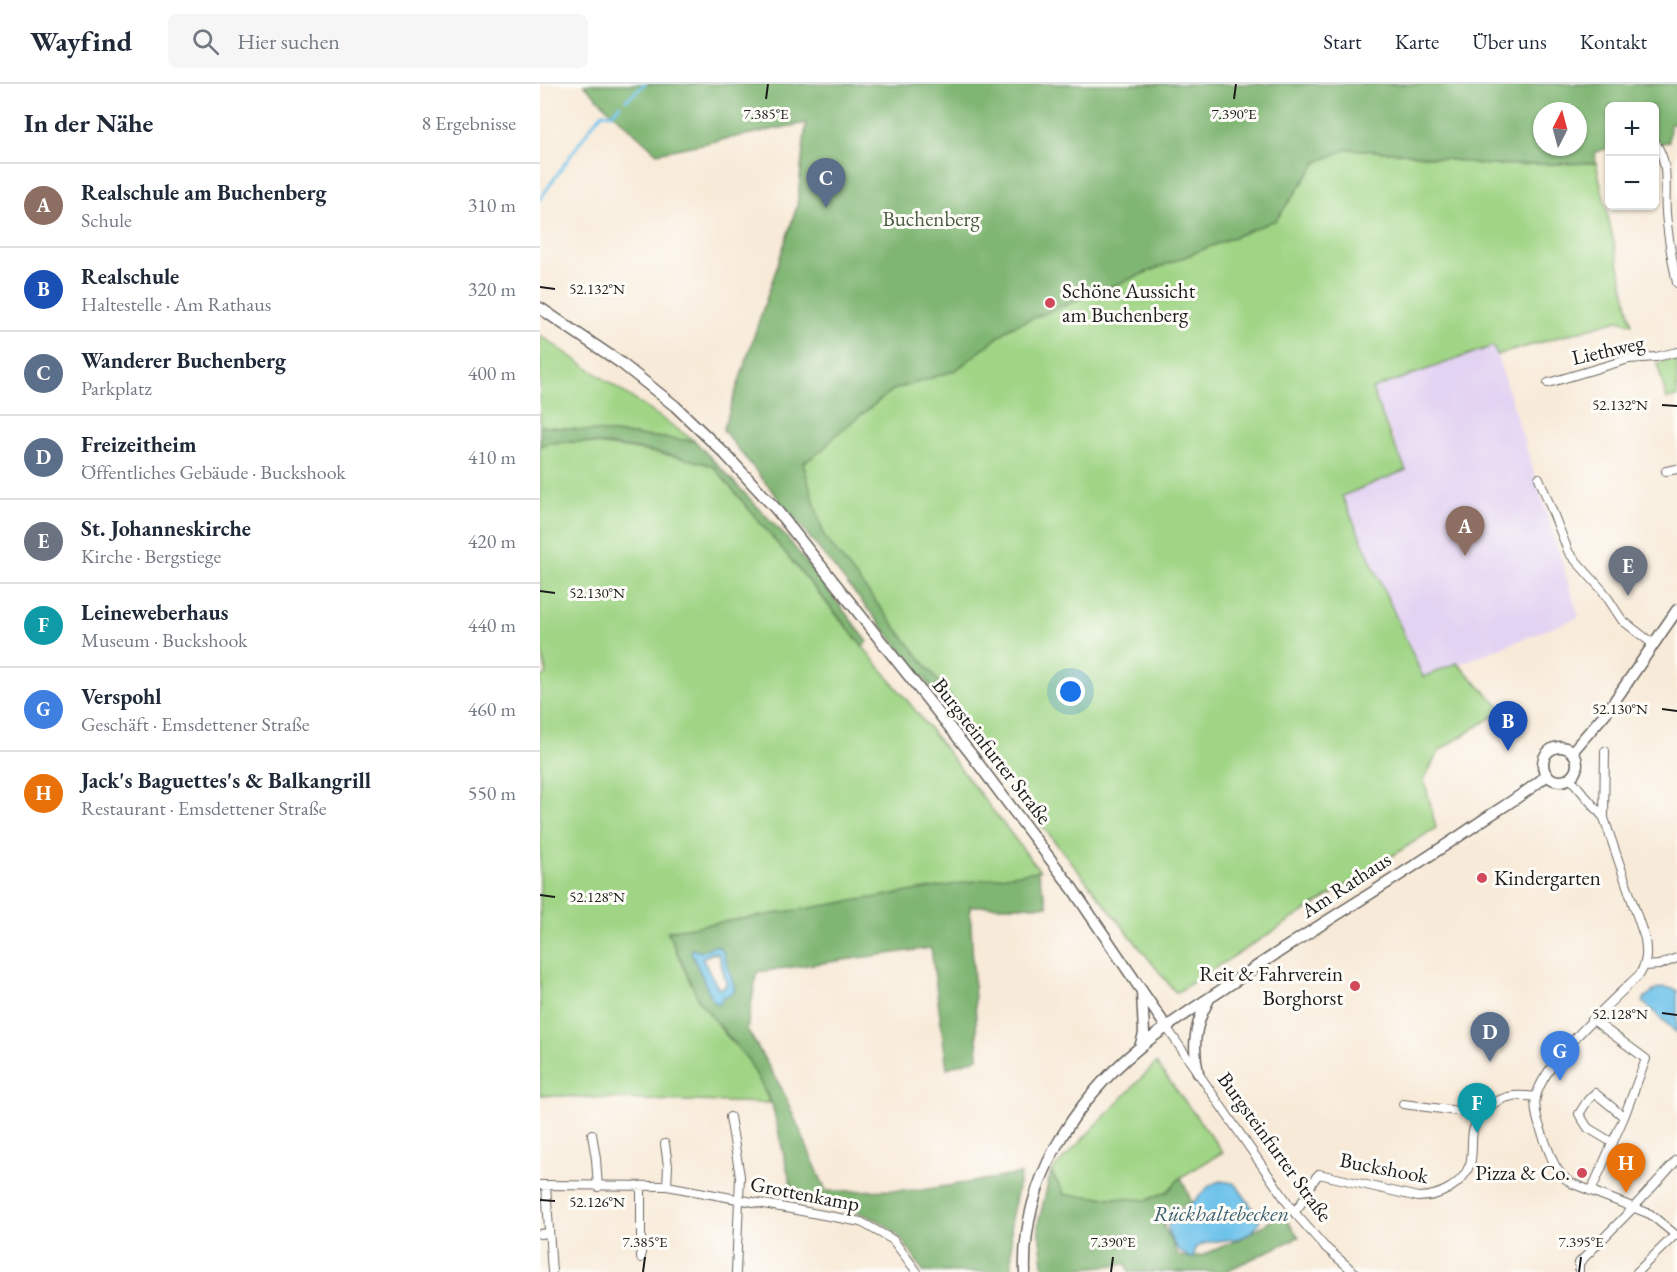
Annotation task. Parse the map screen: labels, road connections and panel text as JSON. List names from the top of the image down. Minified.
{"streets":{"main road":["Burgsteinfurter Straße","Am Rathaus"],"street":["Liethweg","Buckshook","Grottenkamp"]},"crossings":[["Burgsteinfurter Straße","Am Rathaus"],["Burgsteinfurter Straße","Buckshook"]],"water":["Rückhaltebecken"],"parks":["Buchenberg"],"places":["Schöne Aussicht am Buchenberg","Kindergarten","Reit & Fahrverein Borghorst","Pizza & Co."],"north":"top","page":{"header":"Wayfind","search":"Hier suchen","nav":["Start","Karte","Über uns","Kontakt"],"heading":["In der Nähe","8 Ergebnisse"],"map_buttons":["+","−"],"pins":["C","A","E","B","D","G","F","H"],"list":[{"mark":"A","name":"Realschule am Buchenberg","note":"Schule","value":"310 m"},{"mark":"B","name":"Realschule","note":"Haltestelle · Am Rathaus","value":"320 m"},{"mark":"C","name":"Wanderer Buchenberg","note":"Parkplatz","value":"400 m"},{"mark":"D","name":"Freizeitheim","note":"Öffentliches Gebäude · Buckshook","value":"410 m"},{"mark":"E","name":"St. Johanneskirche","note":"Kirche · Bergstiege","value":"420 m"},{"mark":"F","name":"Leineweberhaus","note":"Museum · Buckshook","value":"440 m"},{"mark":"G","name":"Verspohl","note":"Geschäft · Emsdettener Straße","value":"460 m"},{"mark":"H","name":"Jack's Baguettes's & Balkangrill","note":"Restaurant · Emsdettener Straße","value":"550 m"}]},"coordinates":["7.385°E","7.390°E","52.132°N","52.130°N","52.128°N","52.126°N","7.395°E"]}
